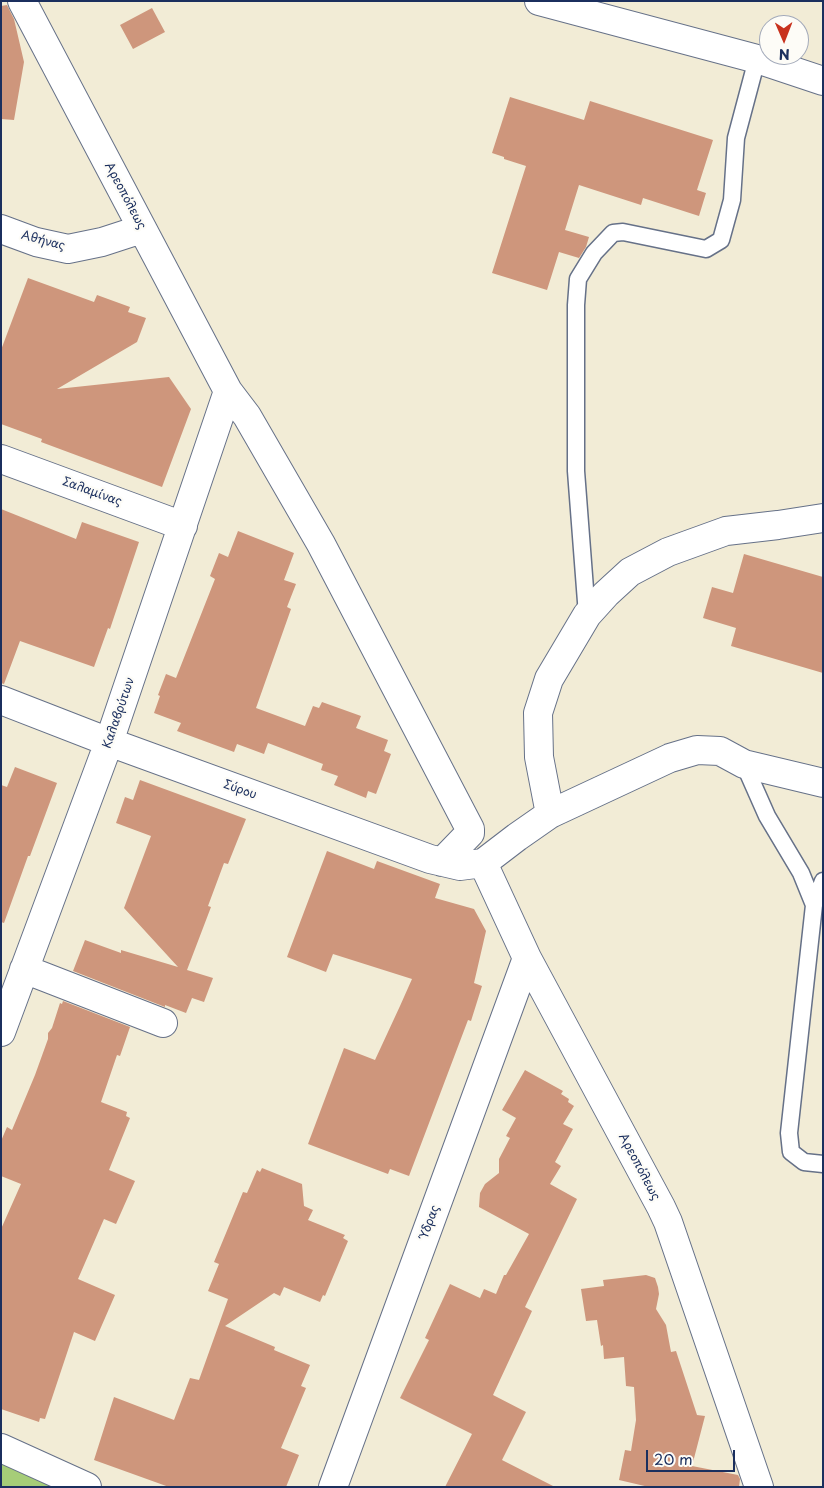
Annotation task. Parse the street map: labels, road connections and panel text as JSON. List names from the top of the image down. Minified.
{"streets":{"street":["Αρεοπόλεως","Αθήνας","Σαλαμίνας","Καλαβρύτων","Σύρου","Ύδρας"]},"crossings":[["Αρεοπόλεως","Αθήνας"],["Αρεοπόλεως","Καλαβρύτων"],["Αρεοπόλεως","Σύρου"],["Αρεοπόλεως","Ύδρας"],["Σαλαμίνας","Καλαβρύτων"],["Καλαβρύτων","Σύρου"]],"scale_bar":"20 m","north":"bottom"}
